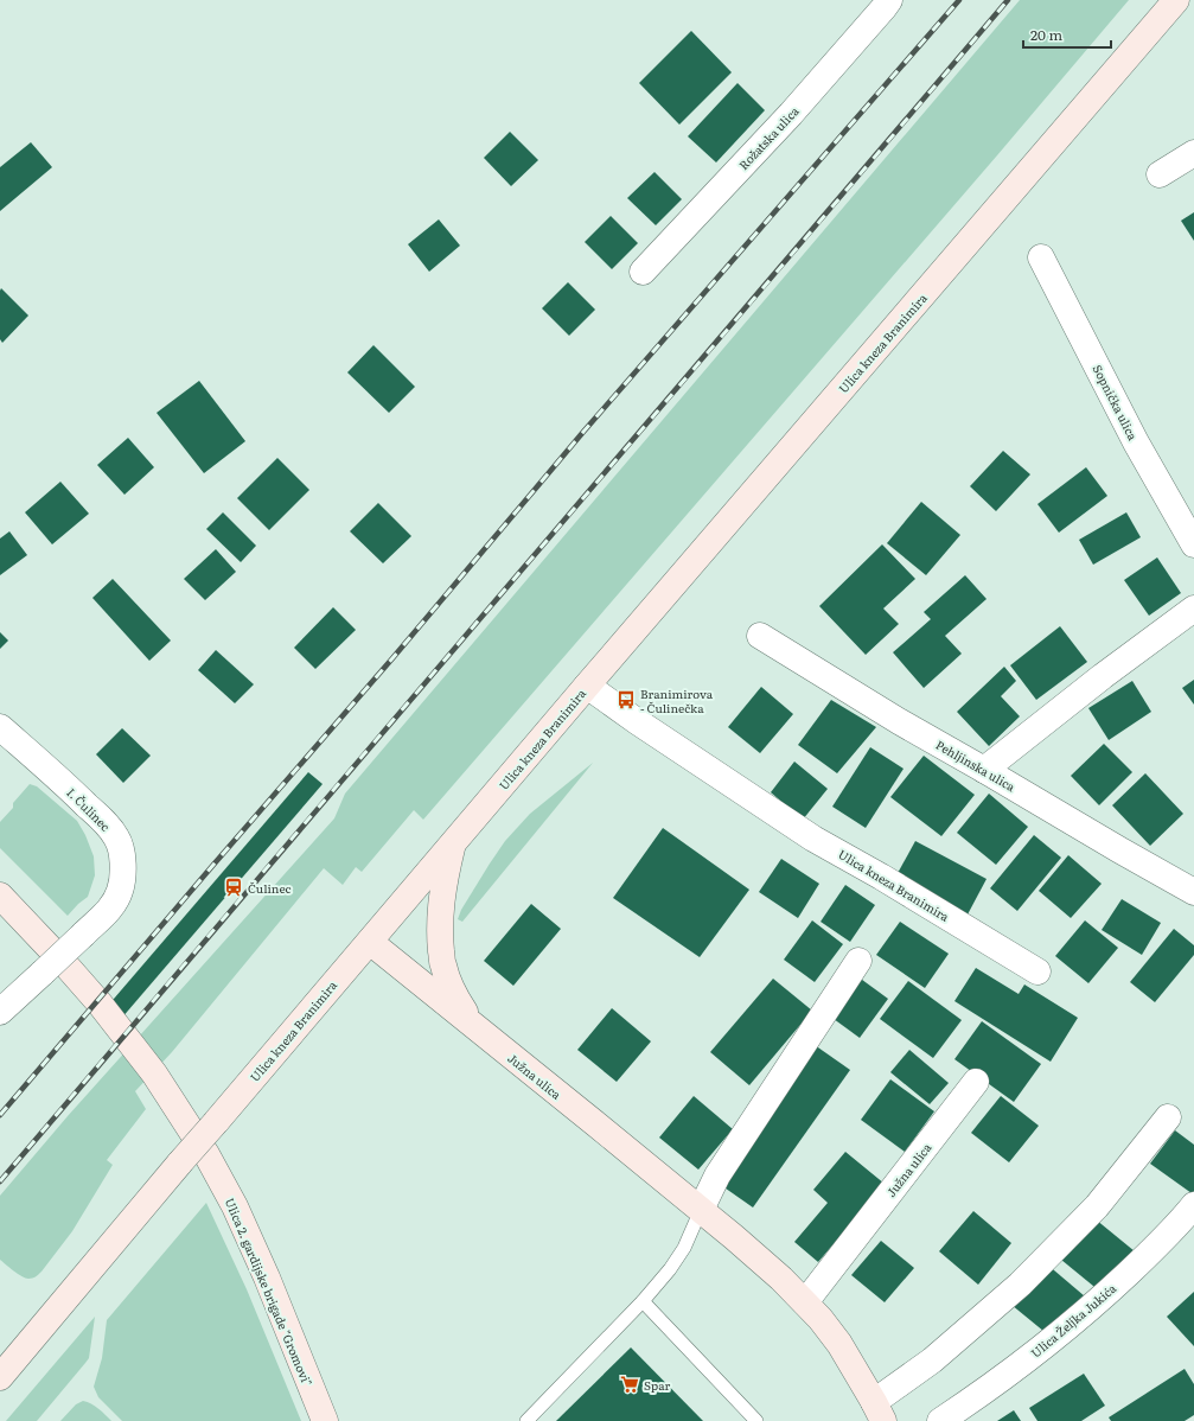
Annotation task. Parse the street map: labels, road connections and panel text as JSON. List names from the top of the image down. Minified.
{"streets":{"main road":["Ulica kneza Branimira","Južna ulica","Ulica 2. gardijske brigade \"Gromovi\""],"street":["Rožatska ulica","Sopnička ulica","Pehljinska ulica","I. Čulinec","Ulica Željka Jukića"]},"crossings":[["Ulica kneza Branimira","Južna ulica"]],"places":{"bus stop":["Branimirova - Čulinečka"],"station":["Čulinec"],"supermarket":["Spar"]},"scale_bar":"20 m"}
